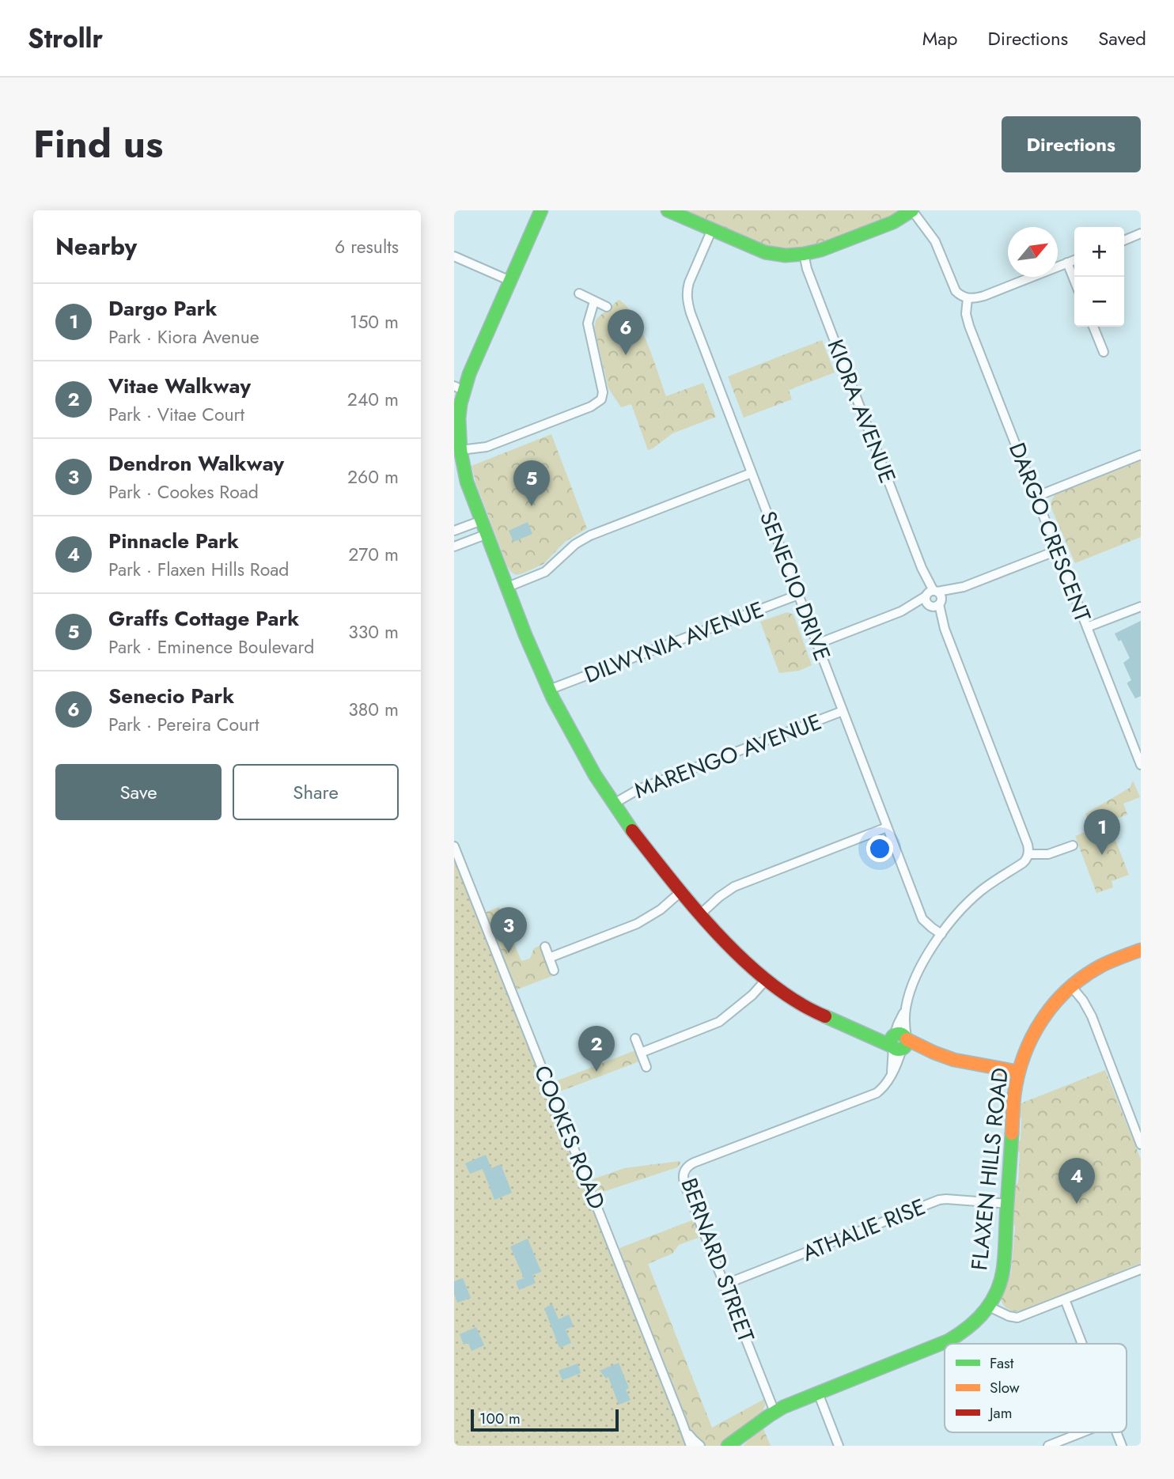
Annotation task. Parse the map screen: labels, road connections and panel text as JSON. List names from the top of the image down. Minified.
{"streets":{"street":["KIORA AVENUE","DARGO CRESCENT","SENECIO DRIVE","DILWYNIA AVENUE","MARENGO AVENUE","COOKES ROAD","FLAXEN HILLS ROAD","ATHALIE RISE","BERNARD STREET"]},"crossings":[["SENECIO DRIVE","DILWYNIA AVENUE"],["SENECIO DRIVE","MARENGO AVENUE"],["FLAXEN HILLS ROAD","ATHALIE RISE"],["FLAXEN HILLS ROAD","BERNARD STREET"],["ATHALIE RISE","BERNARD STREET"]],"legend":["Fast","Slow","Jam"],"scale_bar":"100 m","north":"top right","page":{"header":"Strollr","nav":["Map","Directions","Saved"],"title":"Find us","buttons":["Directions",["Save","Share"]],"heading":["Nearby","6 results"],"map_buttons":["+","−"],"list":[{"mark":"1","name":"Dargo Park","note":"Park · Kiora Avenue","value":"150 m"},{"mark":"2","name":"Vitae Walkway","note":"Park · Vitae Court","value":"240 m"},{"mark":"3","name":"Dendron Walkway","note":"Park · Cookes Road","value":"260 m"},{"mark":"4","name":"Pinnacle Park","note":"Park · Flaxen Hills Road","value":"270 m"},{"mark":"5","name":"Graffs Cottage Park","note":"Park · Eminence Boulevard","value":"330 m"},{"mark":"6","name":"Senecio Park","note":"Park · Pereira Court","value":"380 m"}],"pins":["6","5","1","3","2","4"],"scale":"100 m"}}
